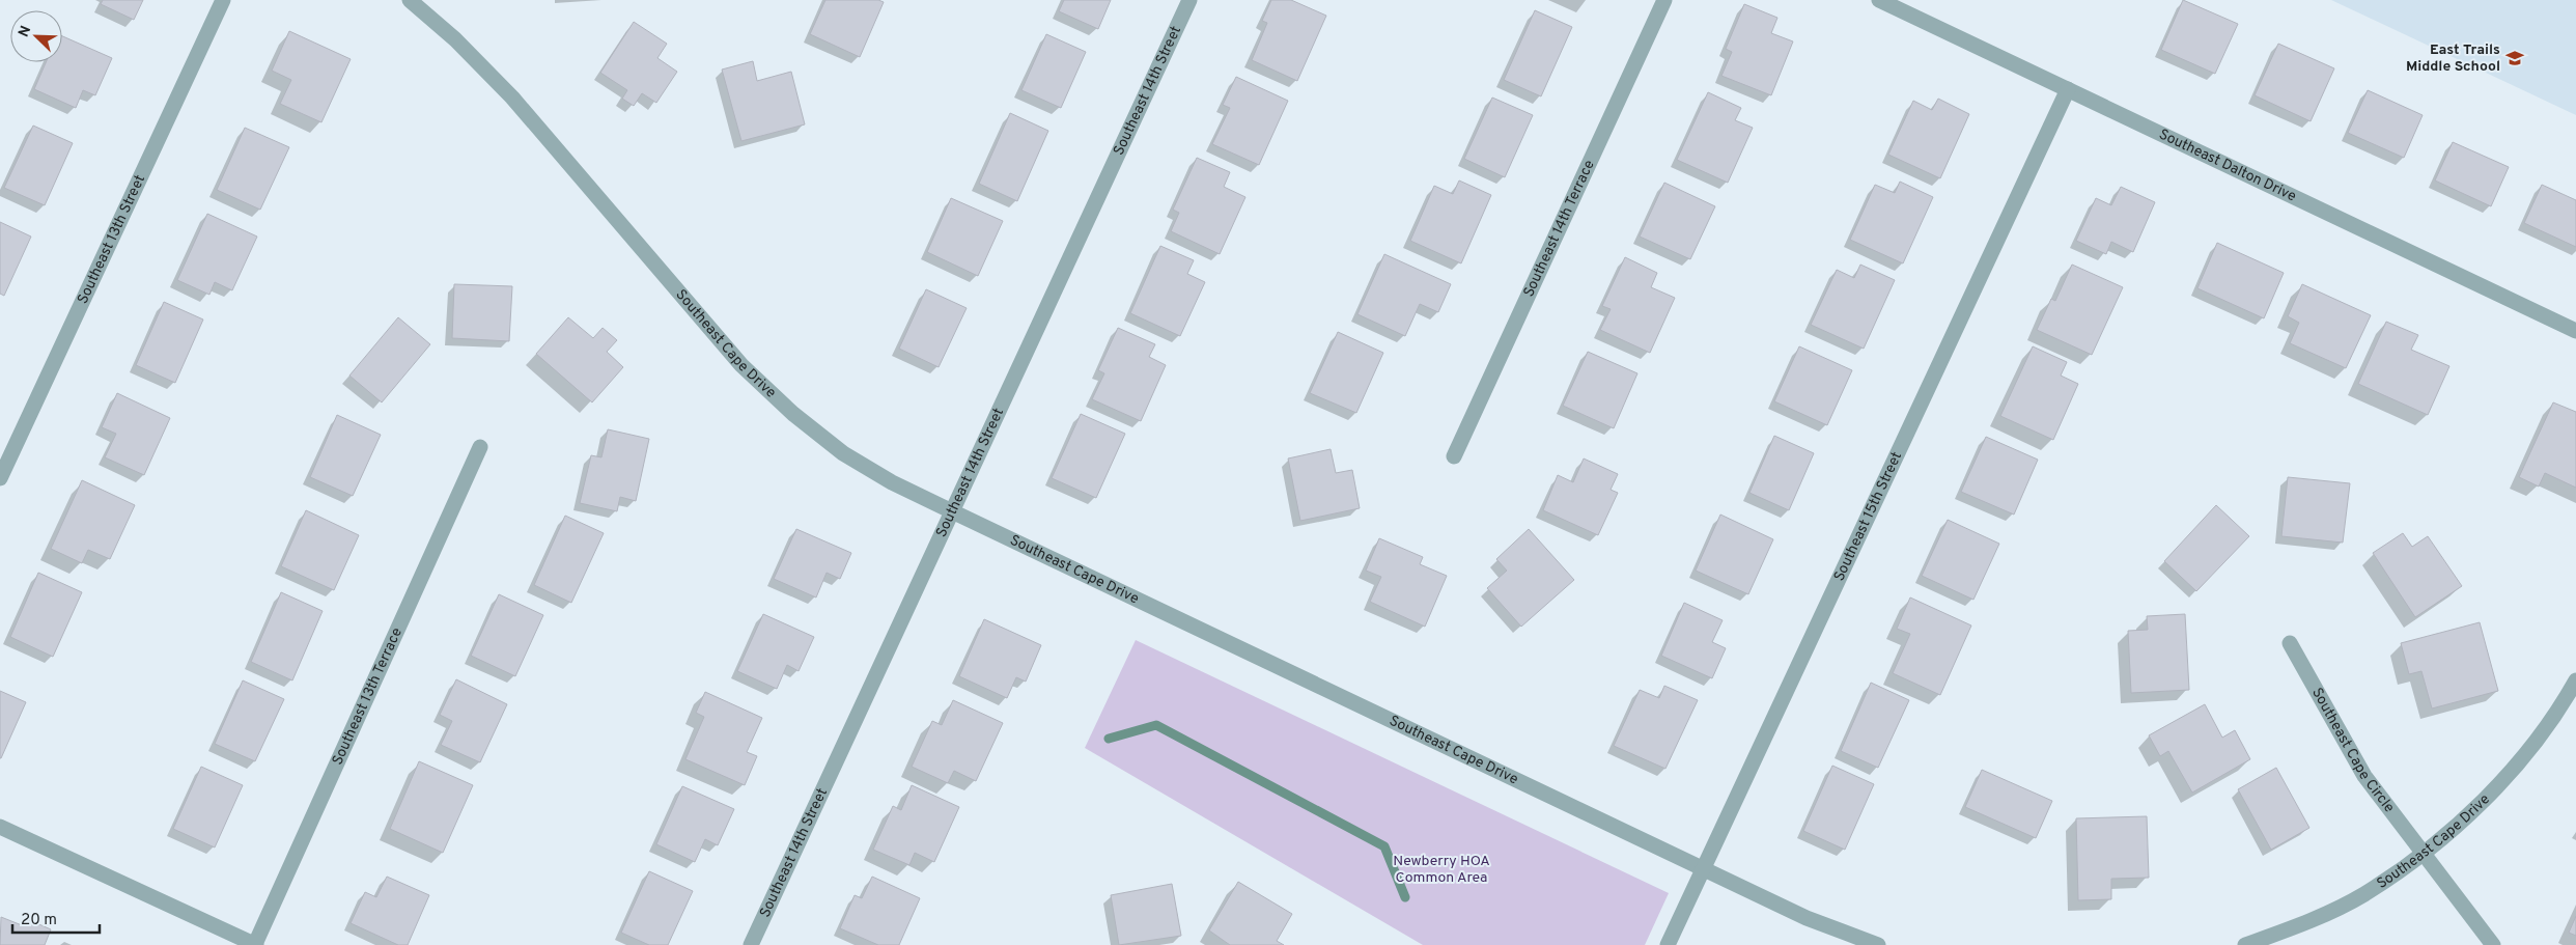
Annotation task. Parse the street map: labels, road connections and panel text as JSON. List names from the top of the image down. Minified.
{"streets":{"street":["Southeast 14th Street","Southeast Dalton Drive","Southeast 14th Terrace","Southeast 13th Street","Southeast Cape Drive","Southeast 15th Street","Southeast 13th Terrace","Southeast Cape Circle"]},"crossings":[["Southeast 14th Street","Southeast Cape Drive"],["Southeast Dalton Drive","Southeast 15th Street"],["Southeast Cape Drive","Southeast 15th Street"],["Southeast Cape Drive","Southeast Cape Circle"]],"parks":["Newberry HOA Common Area"],"places":{"school or university":["East Trails Middle School"]},"scale_bar":"20 m","north":"top left"}
